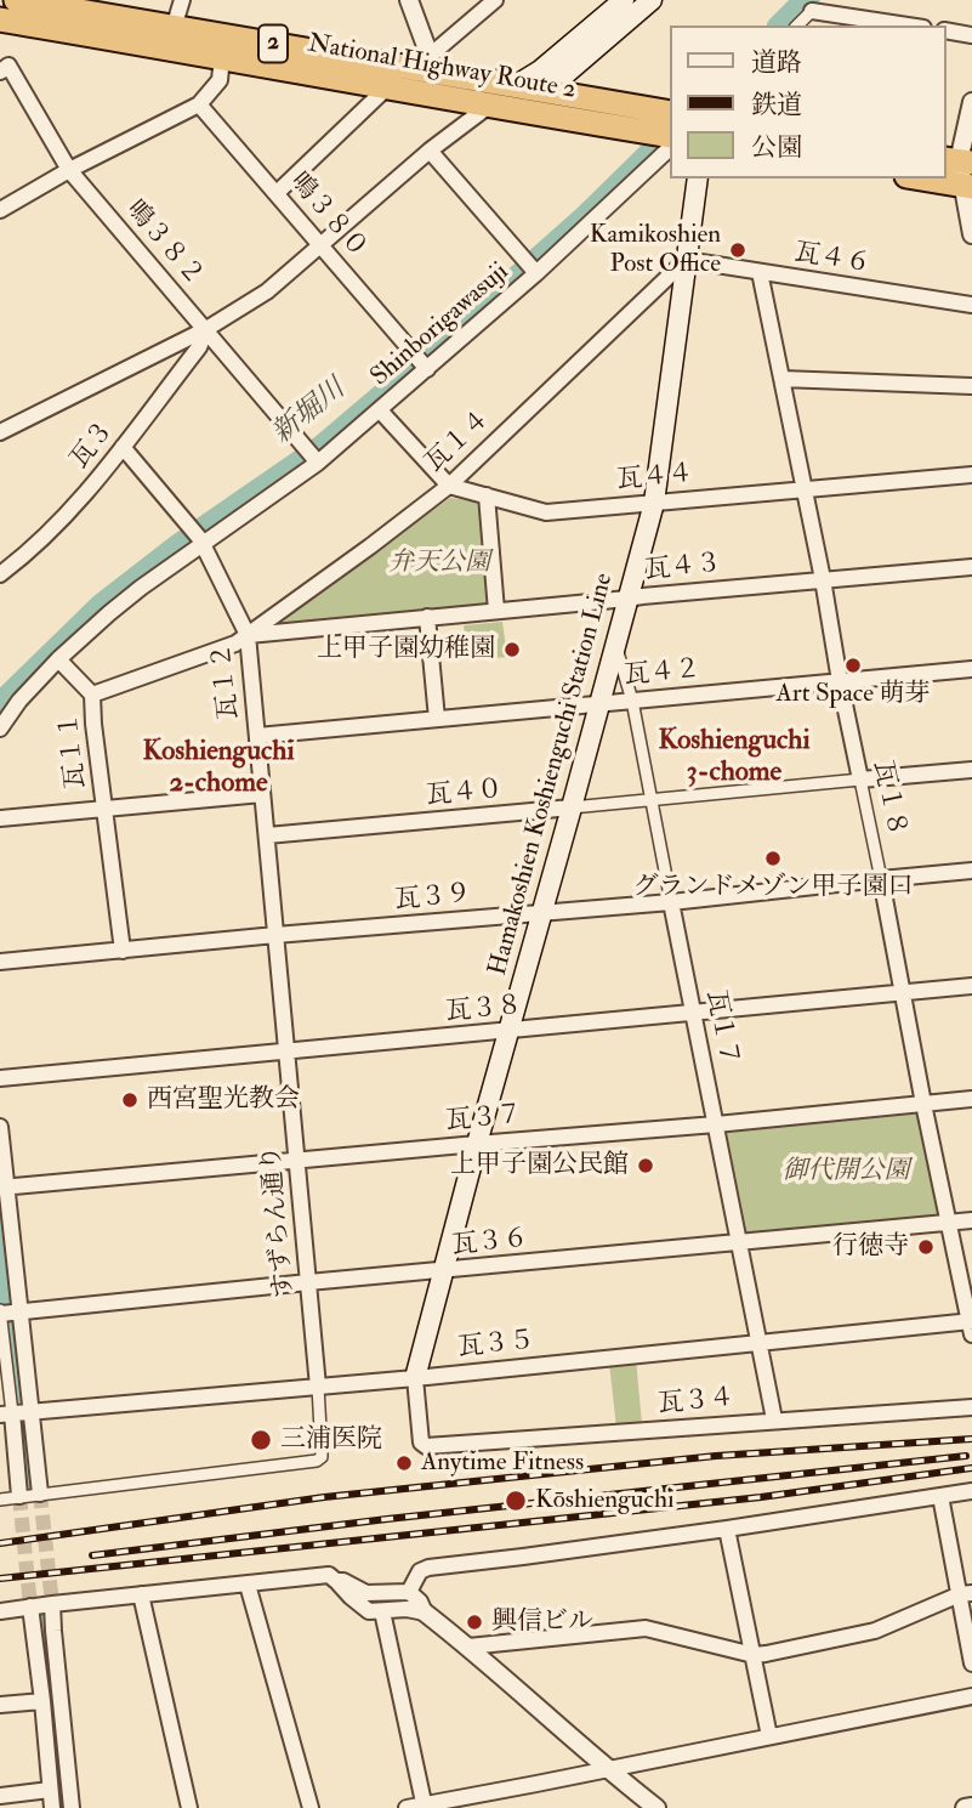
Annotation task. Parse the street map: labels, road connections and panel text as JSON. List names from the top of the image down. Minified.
{"streets":{"highway":["2","National Highway Route 2"],"main road":["Hamakoshien Koshienguchi Station Line"],"street":["鳴３８０","鳴３８２","瓦４６","Shinborigawasuji","瓦１４","瓦３","瓦４４","瓦４３","瓦４２","瓦１２","瓦１１","瓦４０","瓦１８","瓦３９","瓦３８","瓦１７","瓦３７","すずらん通り","瓦３６","瓦３５","瓦３４"]},"crossings":[["鳴３８０","Shinborigawasuji"],["鳴３８２","Shinborigawasuji"],["鳴３８２","瓦３"],["瓦４６","瓦１４"],["瓦４６","Hamakoshien Koshienguchi Station Line"],["瓦４６","瓦１８"],["Shinborigawasuji","瓦１２"],["Shinborigawasuji","瓦１１"],["瓦１４","瓦４４"],["瓦１４","瓦４３"],["瓦１４","瓦１２"],["瓦１４","Hamakoshien Koshienguchi Station Line"],["瓦３","瓦１２"],["瓦４４","Hamakoshien Koshienguchi Station Line"],["瓦４４","瓦１８"],["瓦４３","瓦１２"],["瓦４３","Hamakoshien Koshienguchi Station Line"],["瓦４３","瓦１８"],["瓦４２","瓦１２"],["瓦４２","Hamakoshien Koshienguchi Station Line"],["瓦４２","瓦１８"],["瓦４２","瓦１７"],["瓦１２","瓦４０"],["瓦１２","瓦３９"],["瓦１２","瓦３８"],["瓦１２","すずらん通り"],["瓦１１","瓦３９"],["Hamakoshien Koshienguchi Station Line","瓦４０"],["Hamakoshien Koshienguchi Station Line","瓦３９"],["Hamakoshien Koshienguchi Station Line","瓦３８"],["Hamakoshien Koshienguchi Station Line","瓦１７"],["Hamakoshien Koshienguchi Station Line","瓦３７"],["Hamakoshien Koshienguchi Station Line","瓦３６"],["Hamakoshien Koshienguchi Station Line","瓦３５"],["Hamakoshien Koshienguchi Station Line","瓦３４"],["瓦４０","瓦１８"],["瓦４０","瓦１７"],["瓦１８","瓦３９"],["瓦１８","瓦３８"],["瓦１８","瓦３７"],["瓦１８","瓦３６"],["瓦１８","瓦３５"],["瓦３９","瓦１７"],["瓦３８","瓦１７"],["瓦３８","すずらん通り"],["瓦１７","瓦３７"],["瓦１７","瓦３６"],["瓦１７","瓦３５"],["瓦１７","瓦３４"],["瓦３７","すずらん通り"],["すずらん通り","瓦３６"],["すずらん通り","瓦３５"],["瓦３５","瓦３４"]],"districts":["Koshienguchi 3-chome","Koshienguchi 2-chome"],"water":["新堀川"],"parks":["弁天公園","御代開公園"],"places":["Kamikoshien Post Office","上甲子園幼稚園","Art Space 萌芽","グランドメゾン甲子園口","西宮聖光教会","上甲子園公民館","行徳寺","三浦医院","Anytime Fitness","Kōshienguchi","興信ビル"],"legend":["道路","鉄道","公園"]}
